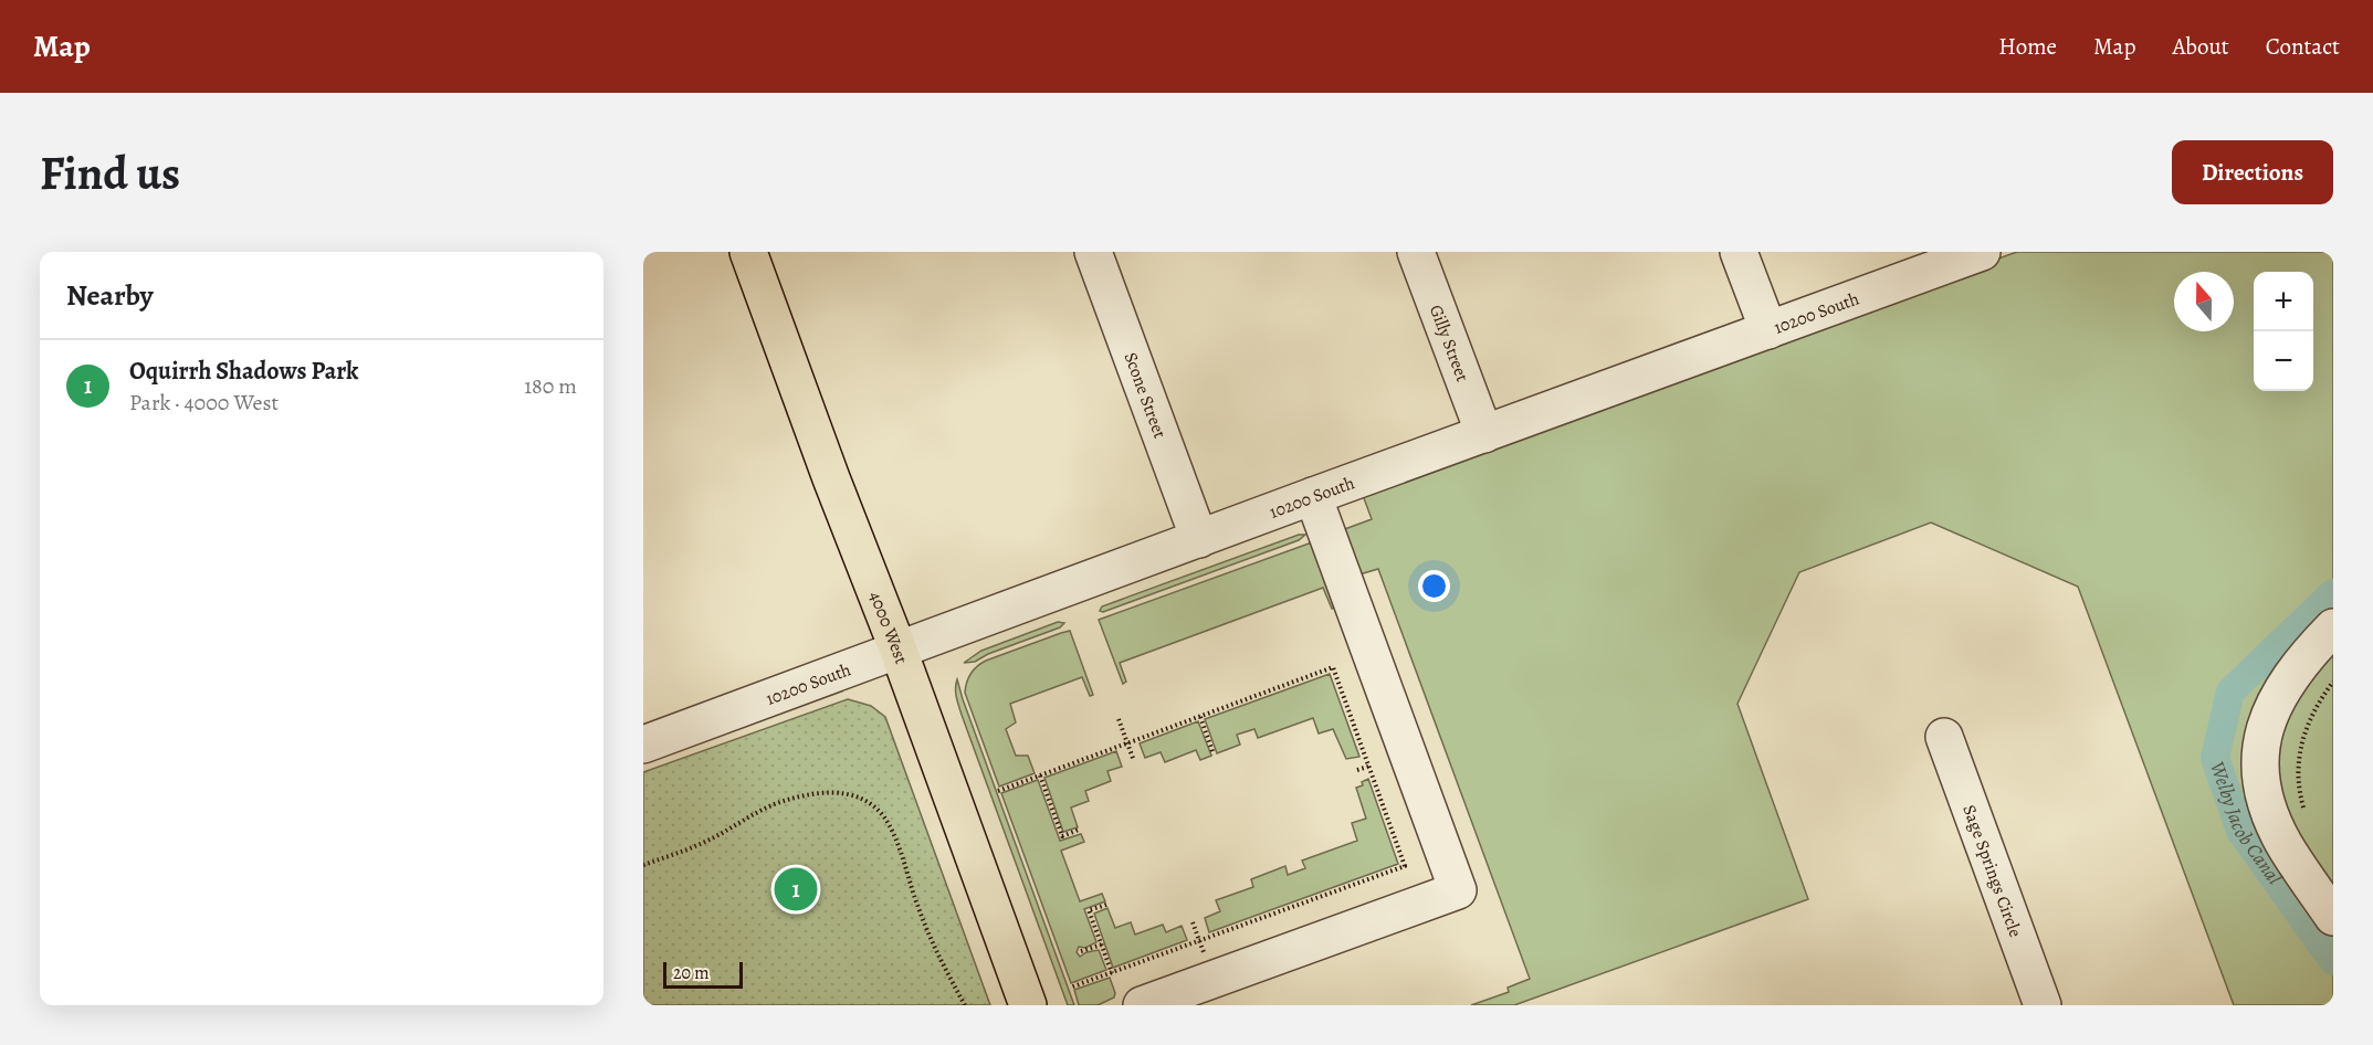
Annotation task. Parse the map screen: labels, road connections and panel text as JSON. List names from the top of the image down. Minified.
{"streets":{"main road":["4000 West"],"street":["10200 South","Gilly Street","Scone Street","Sage Springs Circle"]},"crossings":[["10200 South","Gilly Street"],["10200 South","Scone Street"],["10200 South","4000 West"]],"water":["Welby Jacob Canal"],"scale_bar":"20 m","north":"top","page":{"header":"Map","nav":["Home","Map","About","Contact"],"buttons":"Directions","title":"Find us","heading":"Nearby","map_buttons":["+","−"],"list":[{"mark":"1","name":"Oquirrh Shadows Park","note":"Park · 4000 West","value":"180 m"}],"pins":"1","scale":"20 m"}}
